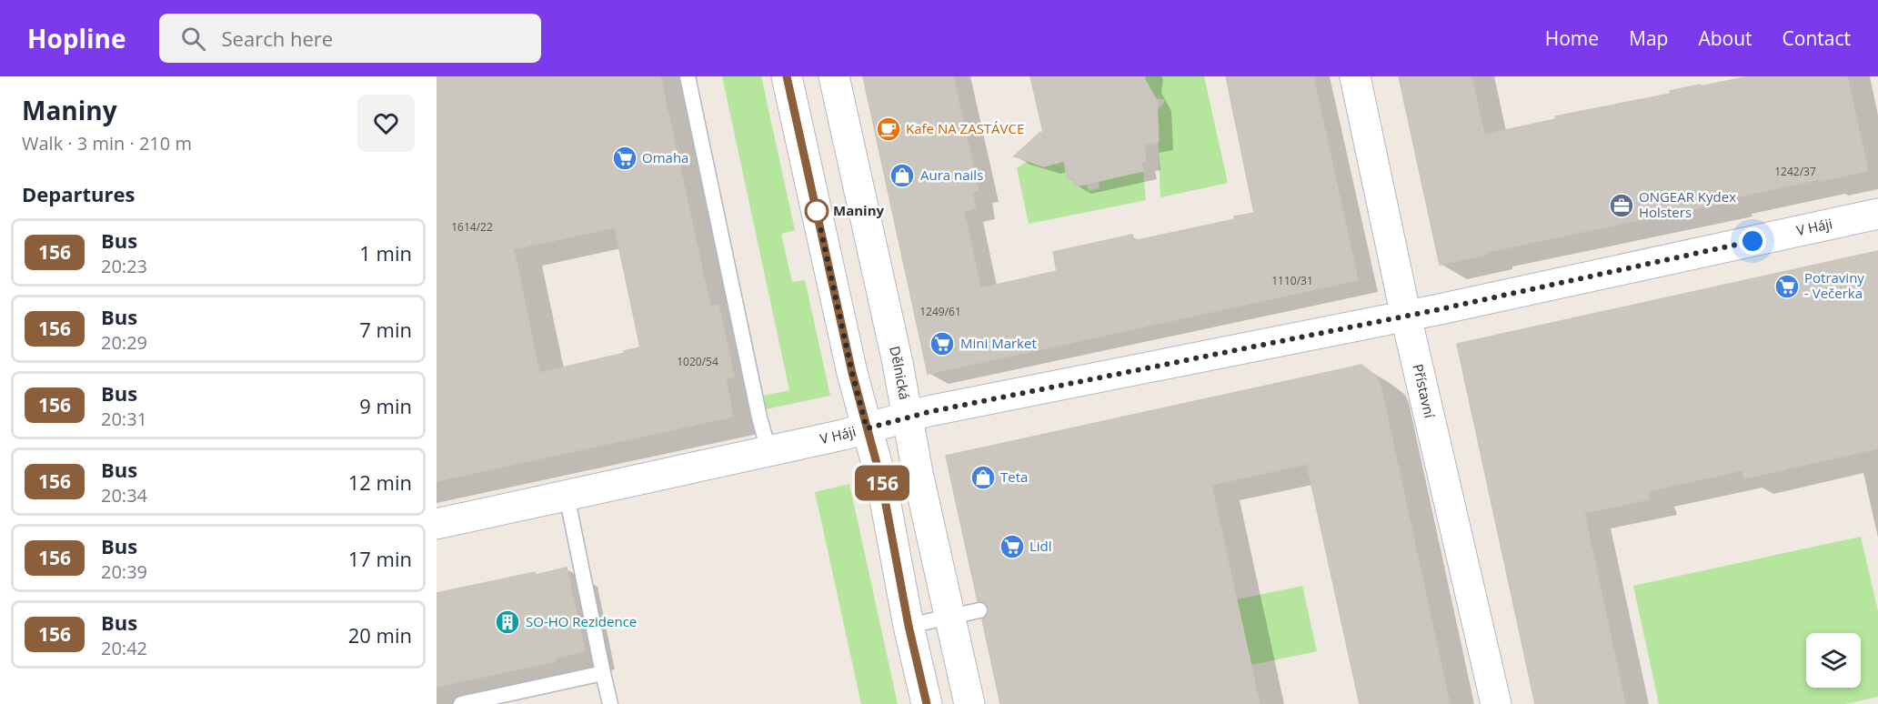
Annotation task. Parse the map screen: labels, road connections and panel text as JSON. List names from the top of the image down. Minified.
{"streets":{"street":["V Háji","Dělnická","Přístavní"]},"crossings":[["V Háji","Dělnická"],["V Háji","Přístavní"]],"places":{"cafe":["Kafe NA ZASTÁVCE"],"supermarket":["Omaha","Potraviny - Večerka","Mini Market","Lidl"],"shop":["Aura nails","Teta"],"office":["ONGEAR Kydex Holsters"],"other":["Maniny"],"building":["SO-HO Rezidence"]},"lines":["bus line 156"],"house_numbers":["1242/37","1614/22","1110/31","1249/61","1020/54"],"page":{"header":"Hopline","search":"Search here","nav":["Home","Map","About","Contact"],"heading":[["Maniny","Walk · 3 min · 210 m"],"Departures"],"on_map":"156","list":[{"mark":"156","name":"Bus","note":"20:23","value":"1 min"},{"mark":"156","name":"Bus","note":"20:29","value":"7 min"},{"mark":"156","name":"Bus","note":"20:31","value":"9 min"},{"mark":"156","name":"Bus","note":"20:34","value":"12 min"},{"mark":"156","name":"Bus","note":"20:39","value":"17 min"},{"mark":"156","name":"Bus","note":"20:42","value":"20 min"}]}}
